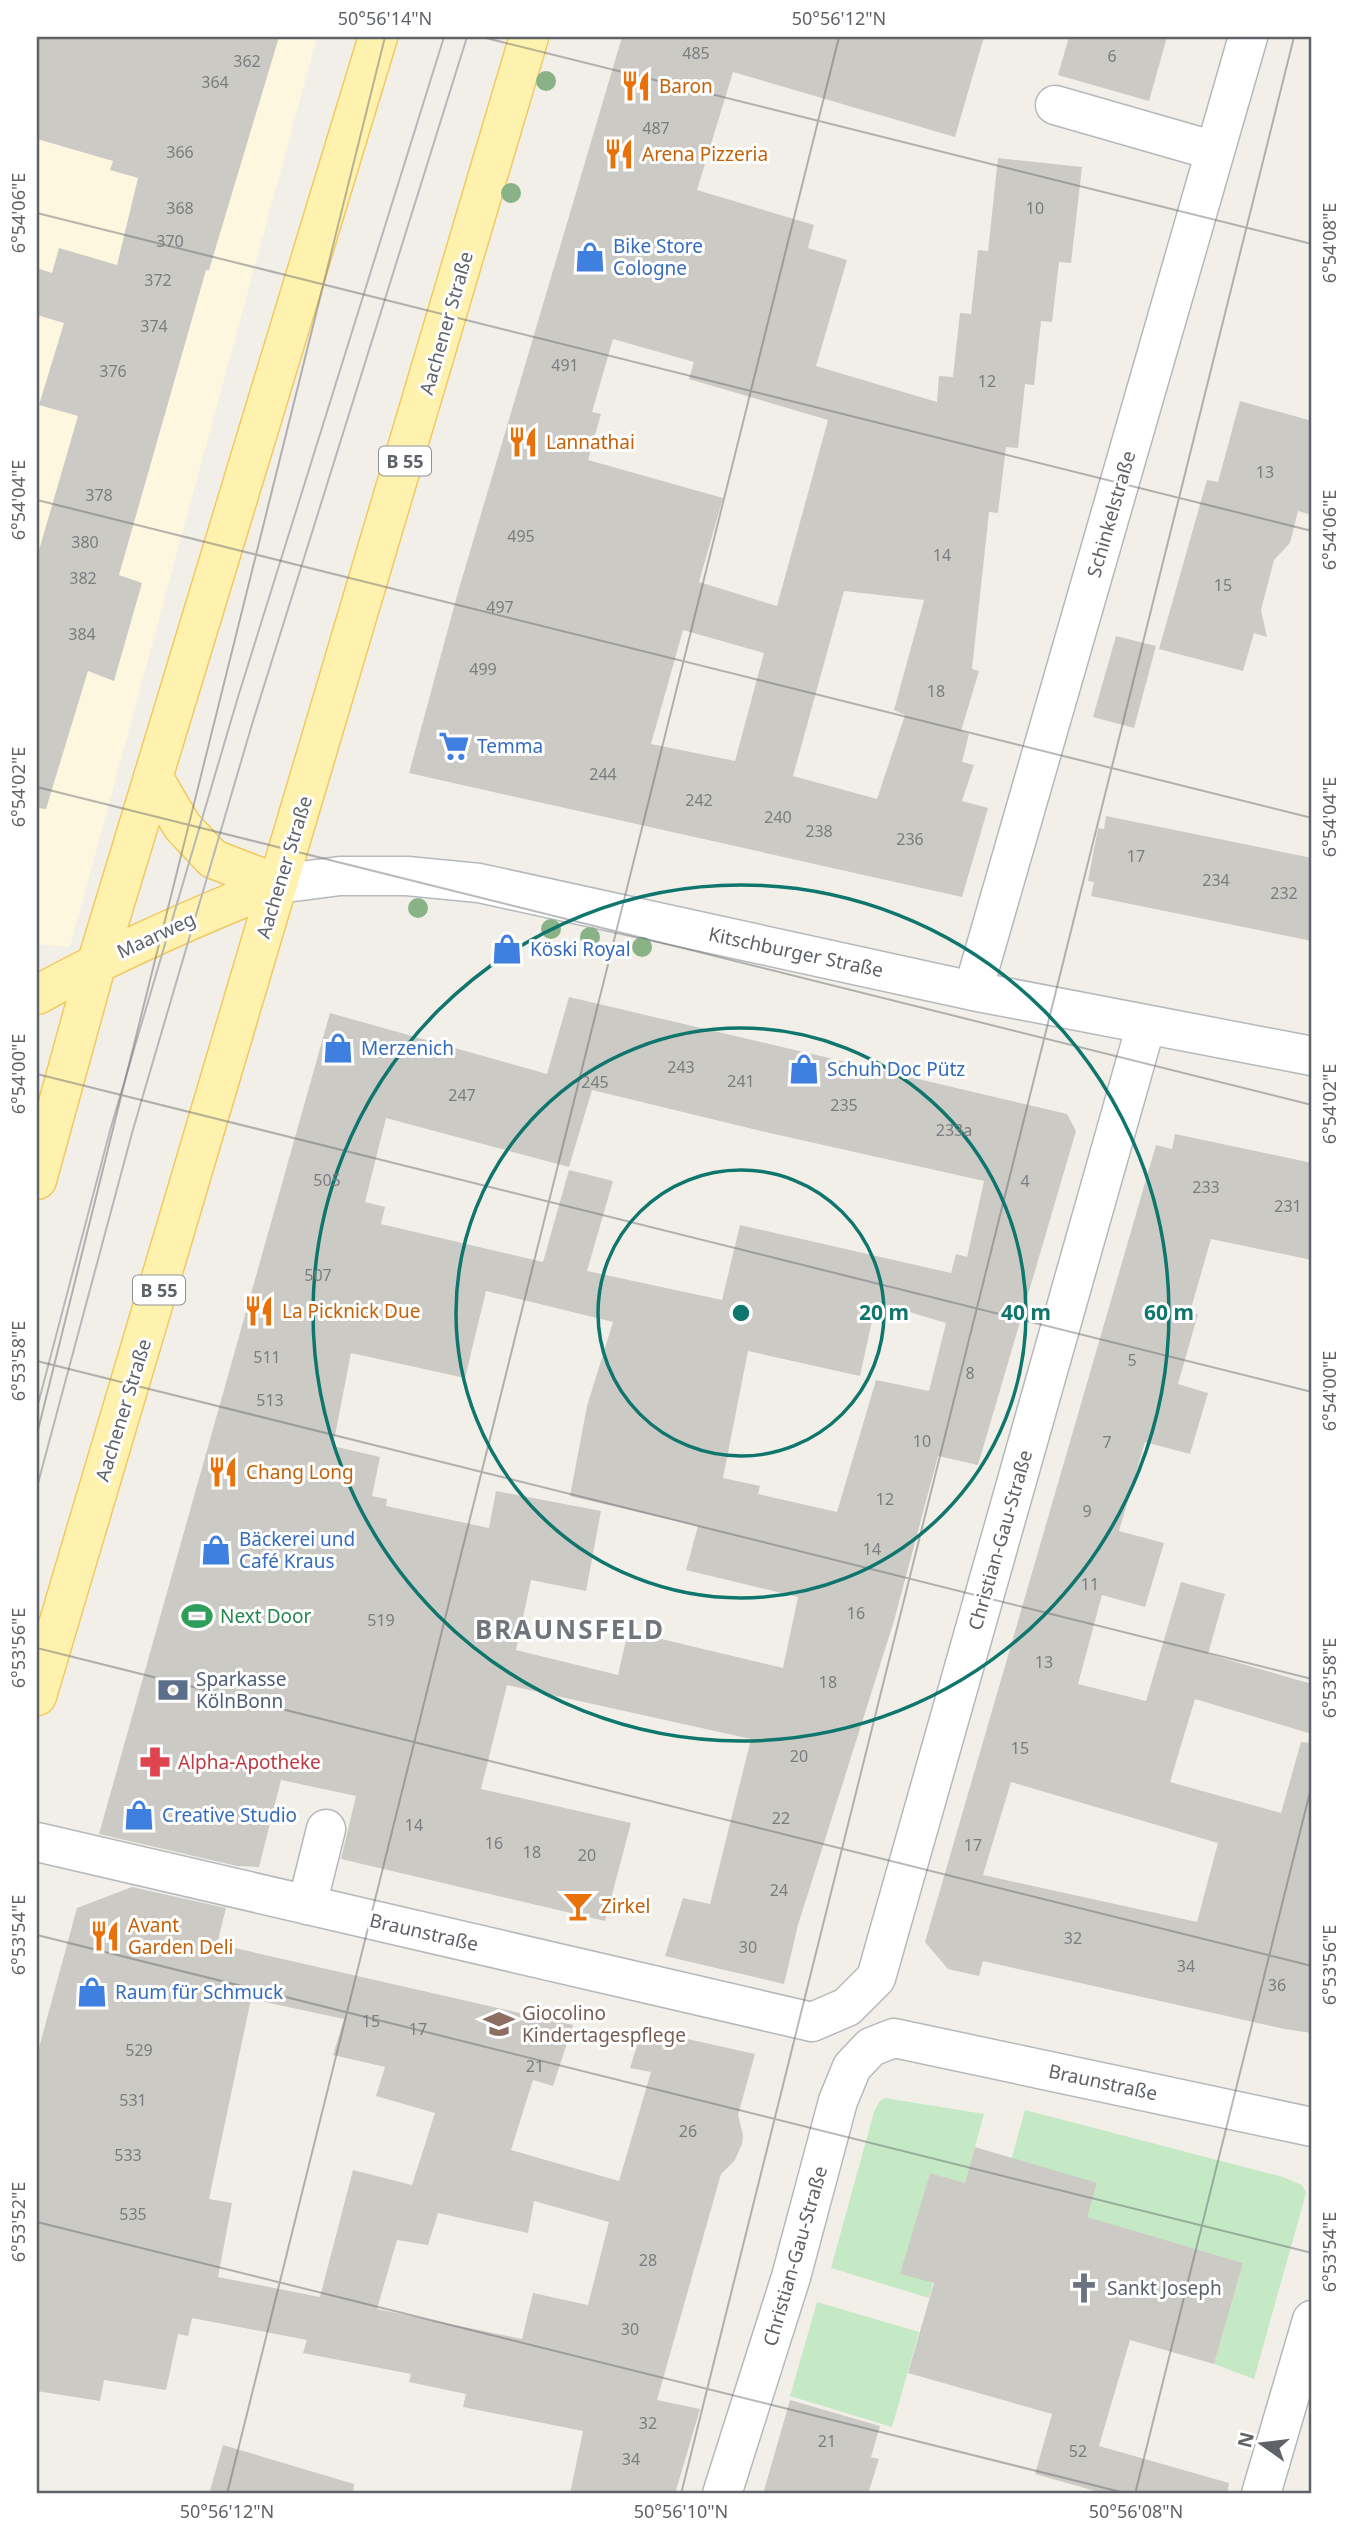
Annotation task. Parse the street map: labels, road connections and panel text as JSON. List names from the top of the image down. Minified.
{"streets":{"main road":["Aachener Straße","B 55","Maarweg"],"street":["Schinkelstraße","Kitschburger Straße","Christian-Gau-Straße","Braunstraße"]},"crossings":[["Aachener Straße","Maarweg"],["Aachener Straße","Kitschburger Straße"],["Schinkelstraße","Kitschburger Straße"],["Maarweg","Kitschburger Straße"],["Kitschburger Straße","Christian-Gau-Straße"],["Christian-Gau-Straße","Braunstraße"]],"districts":["BRAUNSFELD"],"places":{"restaurant":["Baron","Arena Pizzeria","Lannathai","La Picknick Due","Chang Long","Avant Garden Deli"],"shop":["Bike Store Cologne","Köski Royal","Merzenich","Schuh Doc Pütz","Bäckerei und Café Kraus","Creative Studio","Raum für Schmuck"],"supermarket":["Temma"],"sports":["Next Door"],"bank":["Sparkasse KölnBonn"],"pharmacy":["Alpha-Apotheke"],"bar":["Zirkel"],"school or university":["Giocolino Kindertagespflege"],"church":["Sankt Joseph"]},"house_numbers":["485","6","362","364","487","366","368","10","370","372","374","491","376","12","13","378","495","380","14","382","15","497","384","499","18","244","242","240","238","236","17","234","232","243","241","245","247","235","233a","505","4","233","231","507","511","5","8","513","10","7","12","9","14","11","16","519","13","18","15","20","22","14","16","17","18","20","24","32","30","34","36","15","17","529","21","531","26","533","535","28","30","32","21","52","34"],"north":"left","coordinates":["50°56'14\"N","50°56'12\"N","6°54'06\"E","6°54'08\"E","6°54'04\"E","6°54'02\"E","6°54'00\"E","6°53'58\"E","6°53'56\"E","6°53'54\"E","6°53'52\"E","50°56'10\"N","50°56'08\"N"],"rings":["20 m","40 m","60 m"]}
